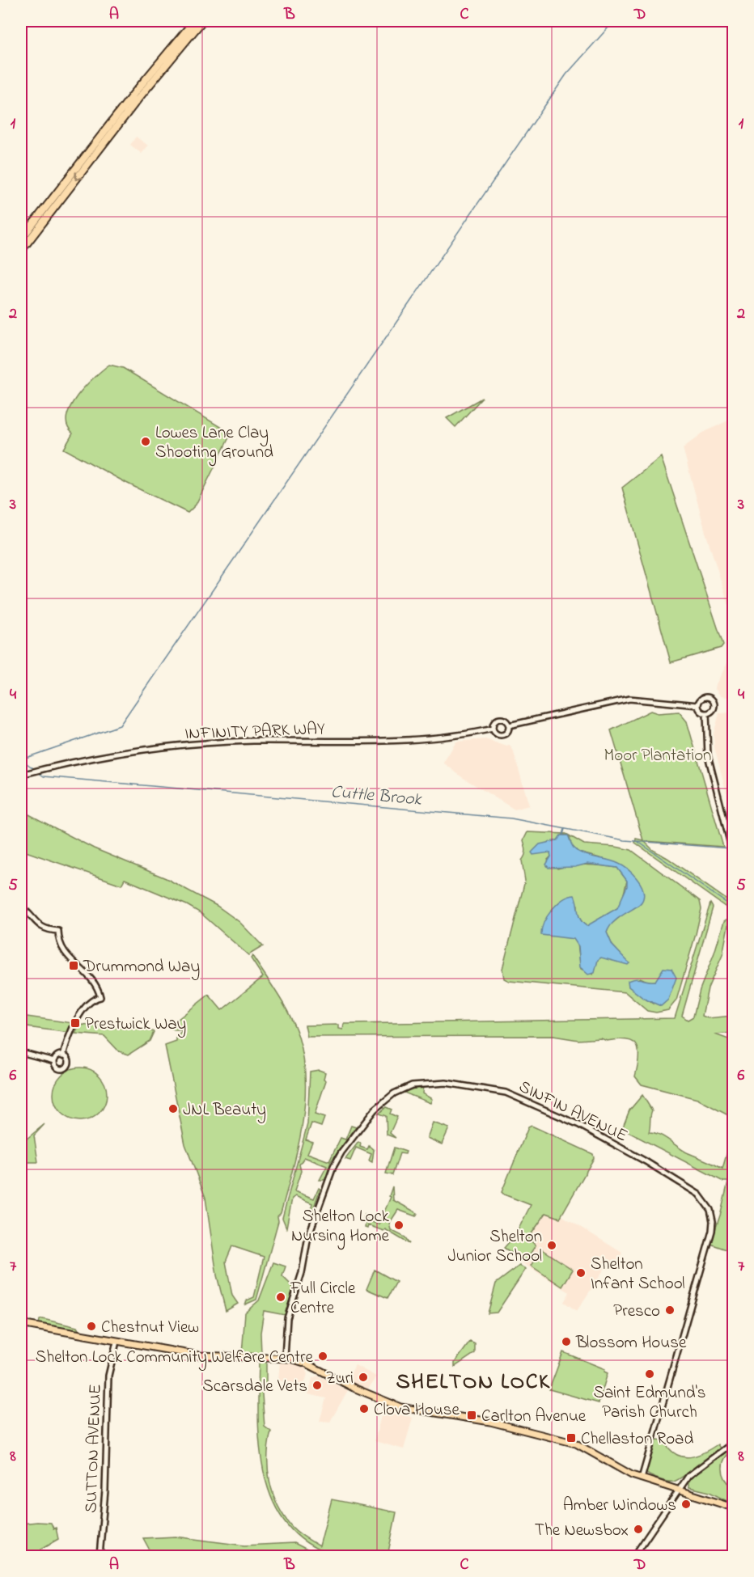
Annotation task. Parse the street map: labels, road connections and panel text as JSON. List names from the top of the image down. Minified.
{"streets":{"street":["INFINITY PARK WAY","SINFIN AVENUE","SUTTON AVENUE"]},"districts":["SHELTON LOCK"],"water":["Cuttle Brook"],"parks":["Moor Plantation"],"places":{"other":["Lowes Lane Clay Shooting Ground","JNL Beauty","Shelton Lock Nursing Home","Shelton Junior School","Shelton Infant School","Full Circle Centre","Presco","Chestnut View","Blossom House","Shelton Lock Community Welfare Centre","Saint Edmund's Parish Church","Zuri","Scarsdale Vets","Clova House","Amber Windows","The Newsbox"],"transit":["Drummond Way","Prestwick Way","Carlton Avenue","Chellaston Road"]},"grid":{"columns":["A","B","C","D"],"rows":["1","2","3","4","5","6","7","8"]}}
